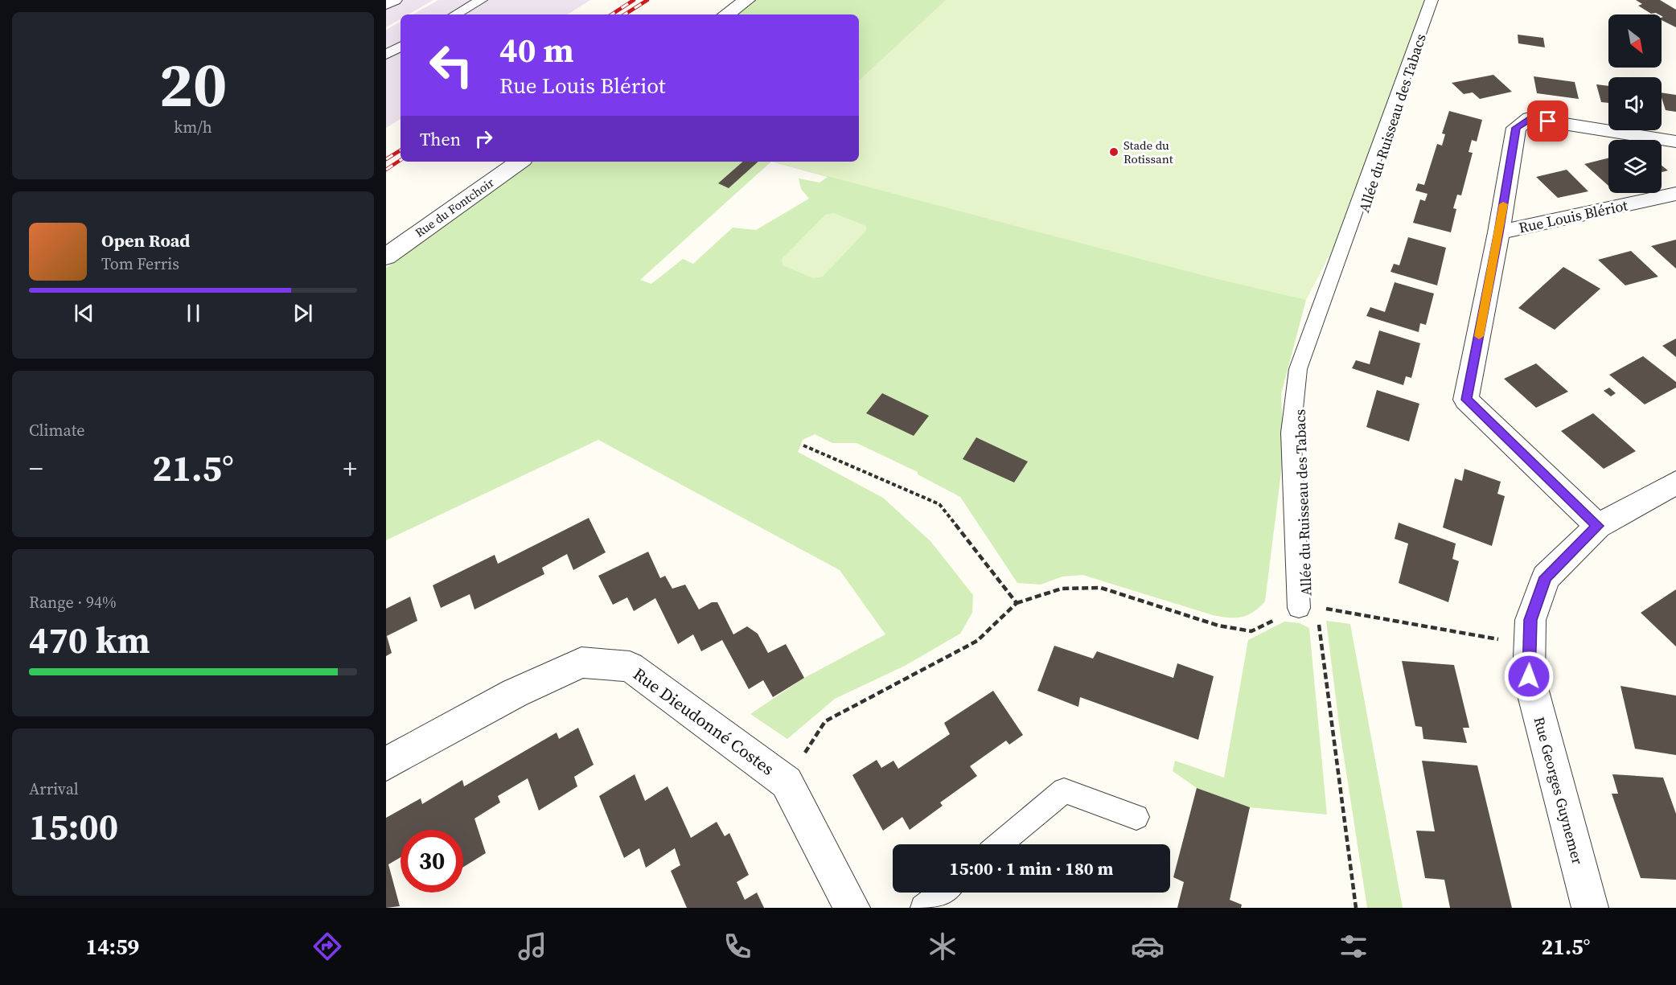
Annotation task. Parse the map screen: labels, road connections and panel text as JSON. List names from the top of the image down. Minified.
{"streets":{"street":["Rue du Fontchoir","Rue Louis Blériot","Rue Dieudonné Costes","Rue Georges Guynemer"],"path":["Allée du Ruisseau des Tabacs"]},"crossings":[["Rue Louis Blériot","Rue Georges Guynemer"]],"places":["Stade du Rotissant"],"north":"bottom right","page":{"tile":[["20","km/h"],"Climate",["Range · 94%","470 km"],["Arrival","15:00"]],"turn":["40 m","Rue Louis Blériot"],"then":"Then","song":["Open Road","Tom Ferris"],"heat":["−","21.5°","+"],"limit":"30","trip":"15:00 · 1 min · 180 m","tabs":["14:59","21.5°"]}}
